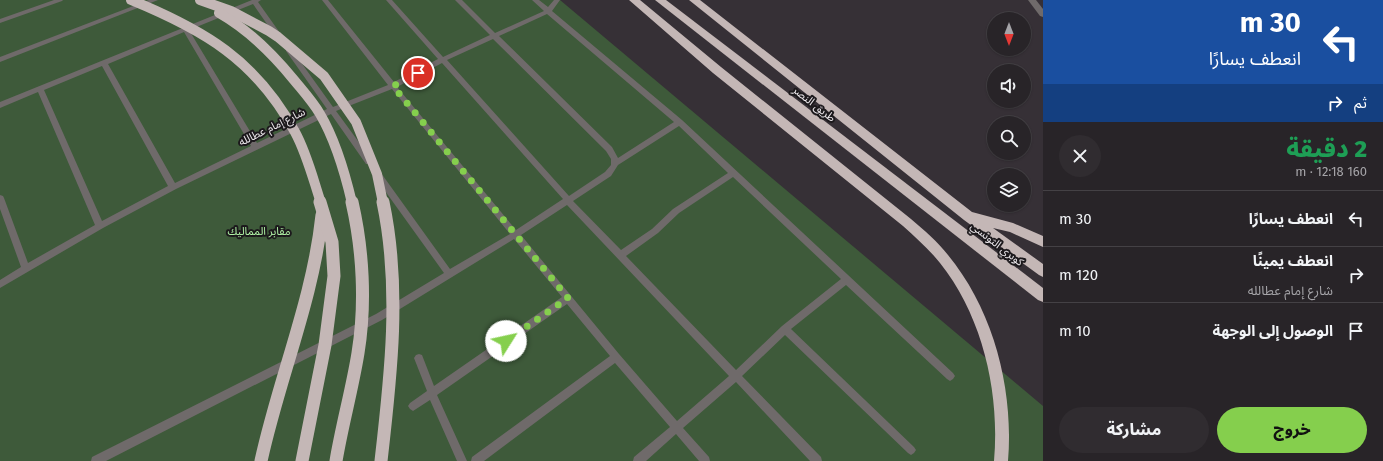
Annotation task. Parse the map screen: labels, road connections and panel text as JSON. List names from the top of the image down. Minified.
{"streets":{"highway":["طريق النصر","كوبري التونسي"],"lane":["شارع إمام عطالله"]},"crossings":[["طريق النصر","كوبري التونسي"]],"parks":["مقابر المماليك"],"north":"bottom","page":{"turn":["30 m","انعطف يسارًا"],"then":"ثم","heading":["2 دقيقة","160 m · 12:18"],"list":[{"name":"انعطف يسارًا","value":"30 m"},{"name":"انعطف يمينًا","note":"شارع إمام عطالله","value":"120 m"},{"name":"الوصول إلى الوجهة","value":"10 m"}],"buttons":["خروج","مشاركة"]}}
